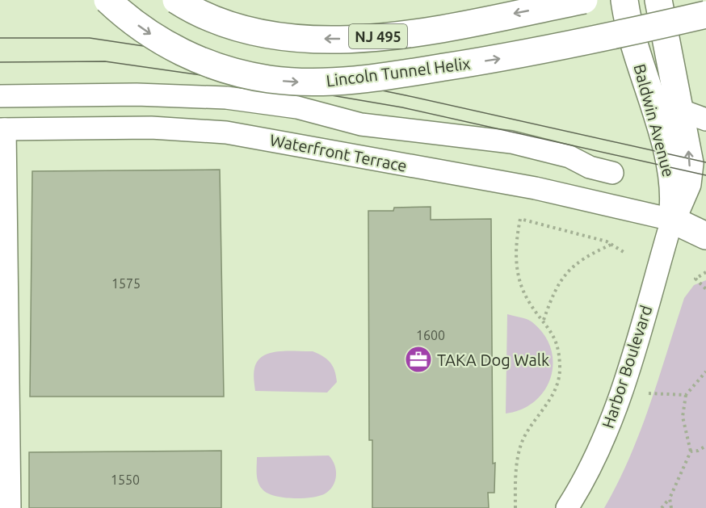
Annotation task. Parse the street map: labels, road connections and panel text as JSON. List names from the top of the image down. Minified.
{"streets":{"main road":["NJ 495","Lincoln Tunnel Helix","Baldwin Avenue"],"street":["Waterfront Terrace","Harbor Boulevard"]},"crossings":[["Baldwin Avenue","Waterfront Terrace"],["Baldwin Avenue","Harbor Boulevard"],["Waterfront Terrace","Harbor Boulevard"]],"places":{"office":["TAKA Dog Walk"]},"house_numbers":["1575","1600","1550"]}
